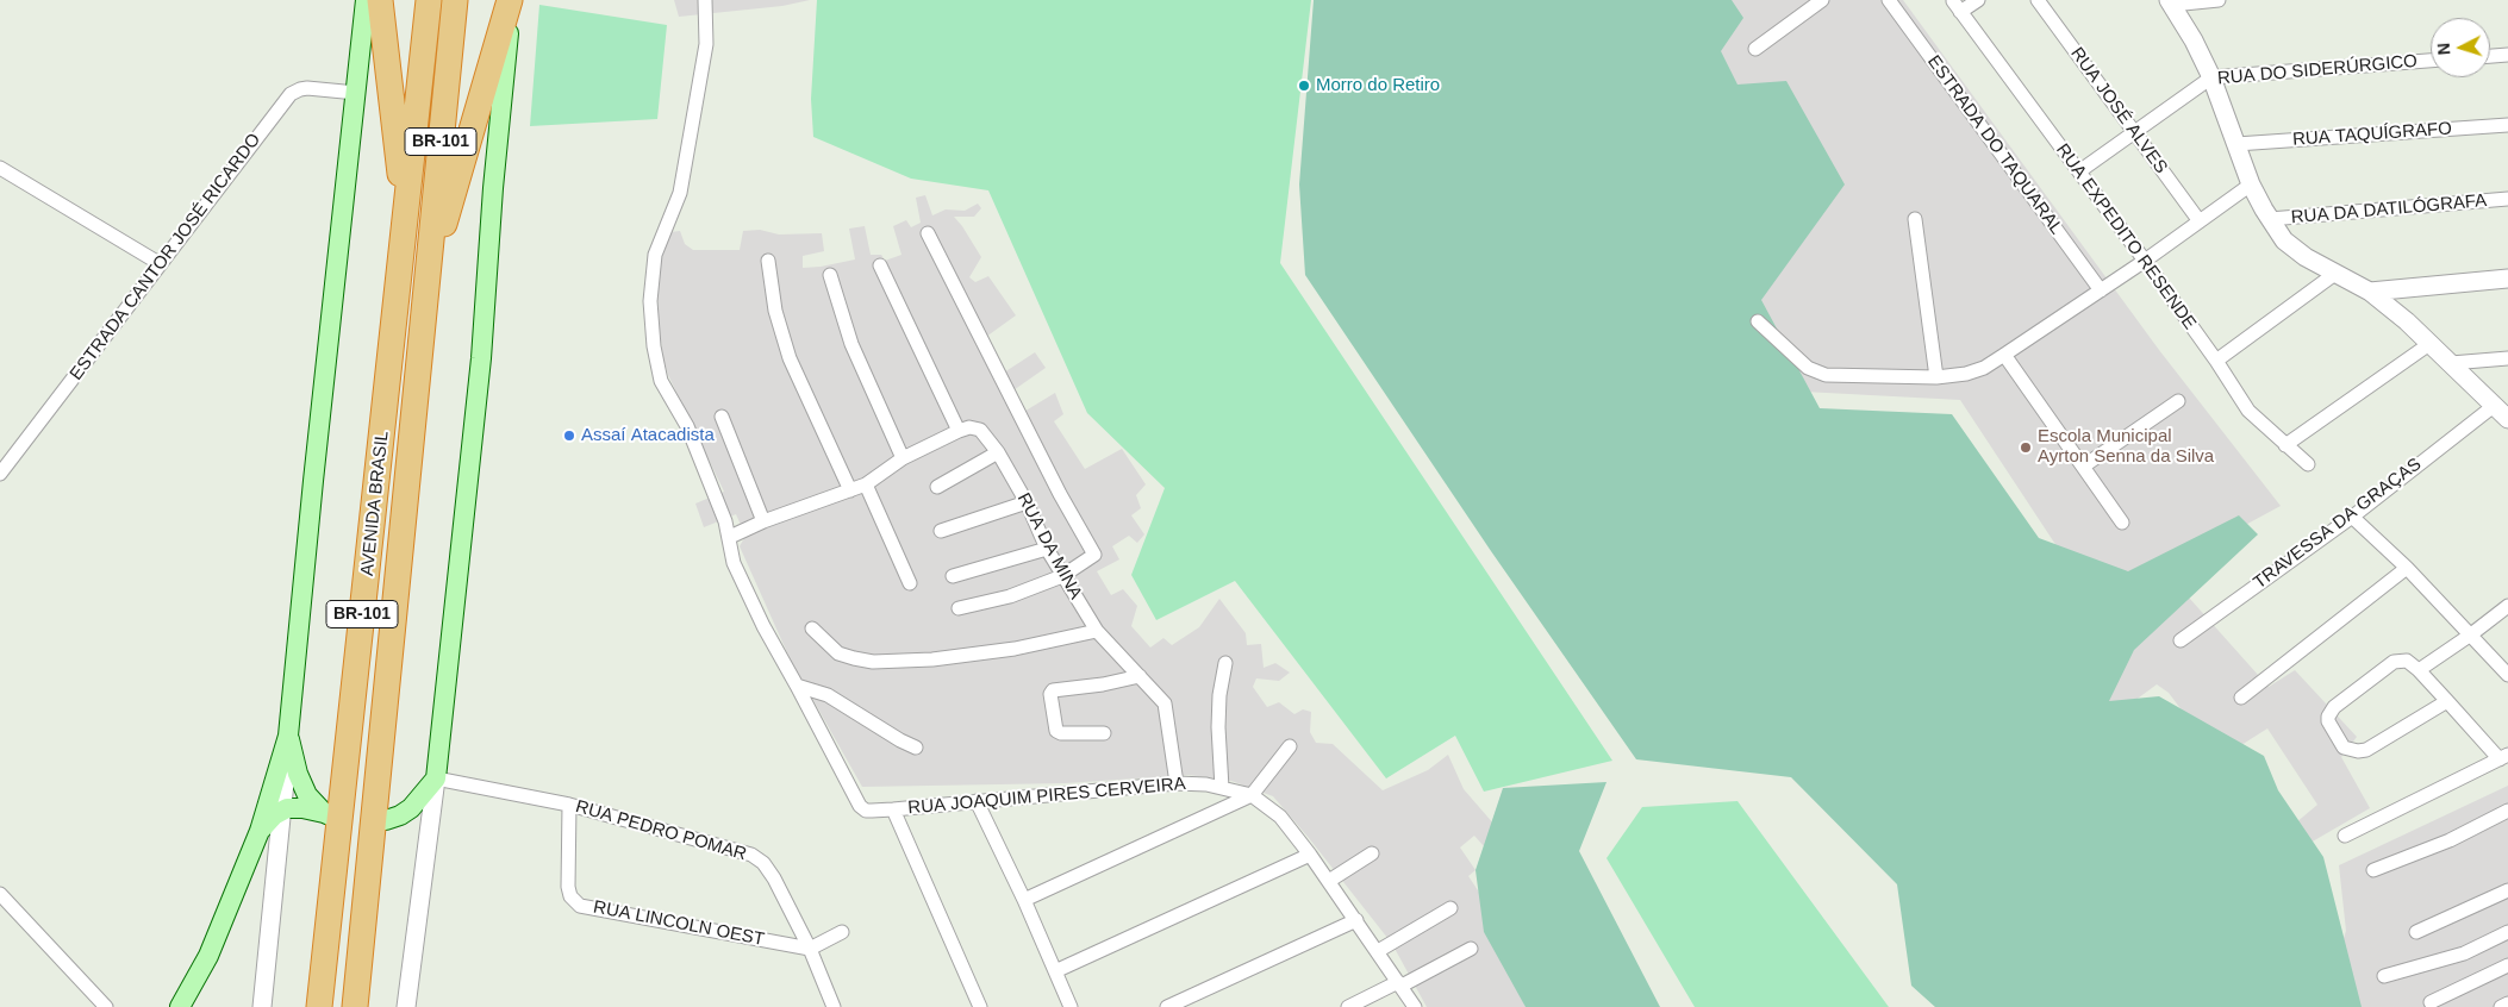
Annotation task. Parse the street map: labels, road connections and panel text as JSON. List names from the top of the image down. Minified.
{"streets":{"highway":["BR-101","AVENIDA BRASIL"],"street":["RUA DO SIDERÚRGICO","RUA JOSÉ ALVES","RUA TAQUÍGRAFO","ESTRADA DO TAQUARAL","RUA DA DATILÓGRAFA","RUA EXPEDITO RESENDE","ESTRADA CANTOR JOSÉ RICARDO","TRAVESSA DA GRAÇAS","RUA DA MINA","RUA JOAQUIM PIRES CERVEIRA","RUA PEDRO POMAR","RUA LINCOLN OEST"]},"crossings":[["RUA DO SIDERÚRGICO","RUA JOSÉ ALVES"],["RUA DO SIDERÚRGICO","RUA EXPEDITO RESENDE"],["RUA DA MINA","RUA JOAQUIM PIRES CERVEIRA"],["RUA PEDRO POMAR","RUA LINCOLN OEST"]],"places":["Morro do Retiro","Assaí Atacadista","Escola Municipal Ayrton Senna da Silva"],"north":"left"}
